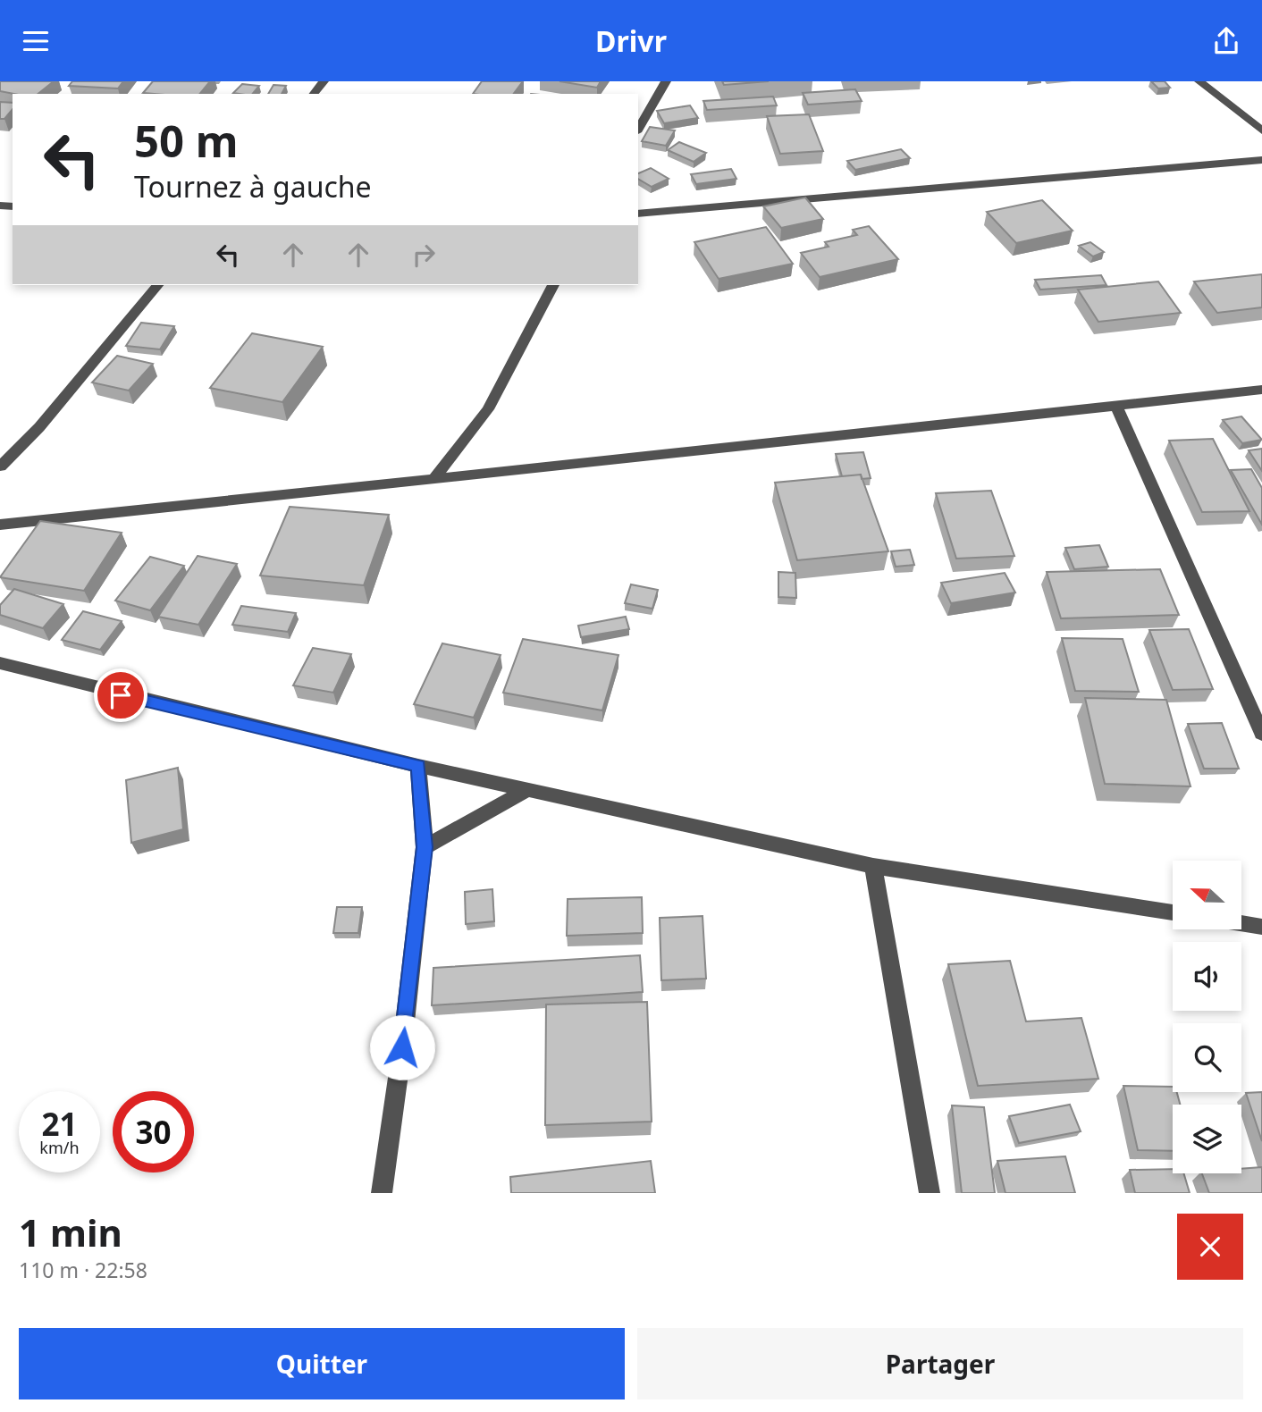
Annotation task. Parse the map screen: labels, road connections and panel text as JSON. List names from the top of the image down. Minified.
{"north":"left","page":{"header":"Drivr","turn":["50 m","Tournez à gauche"],"speed":"21 km/h","limit":"30","heading":["1 min","110 m · 22:58"],"buttons":["Quitter","Partager"]}}
